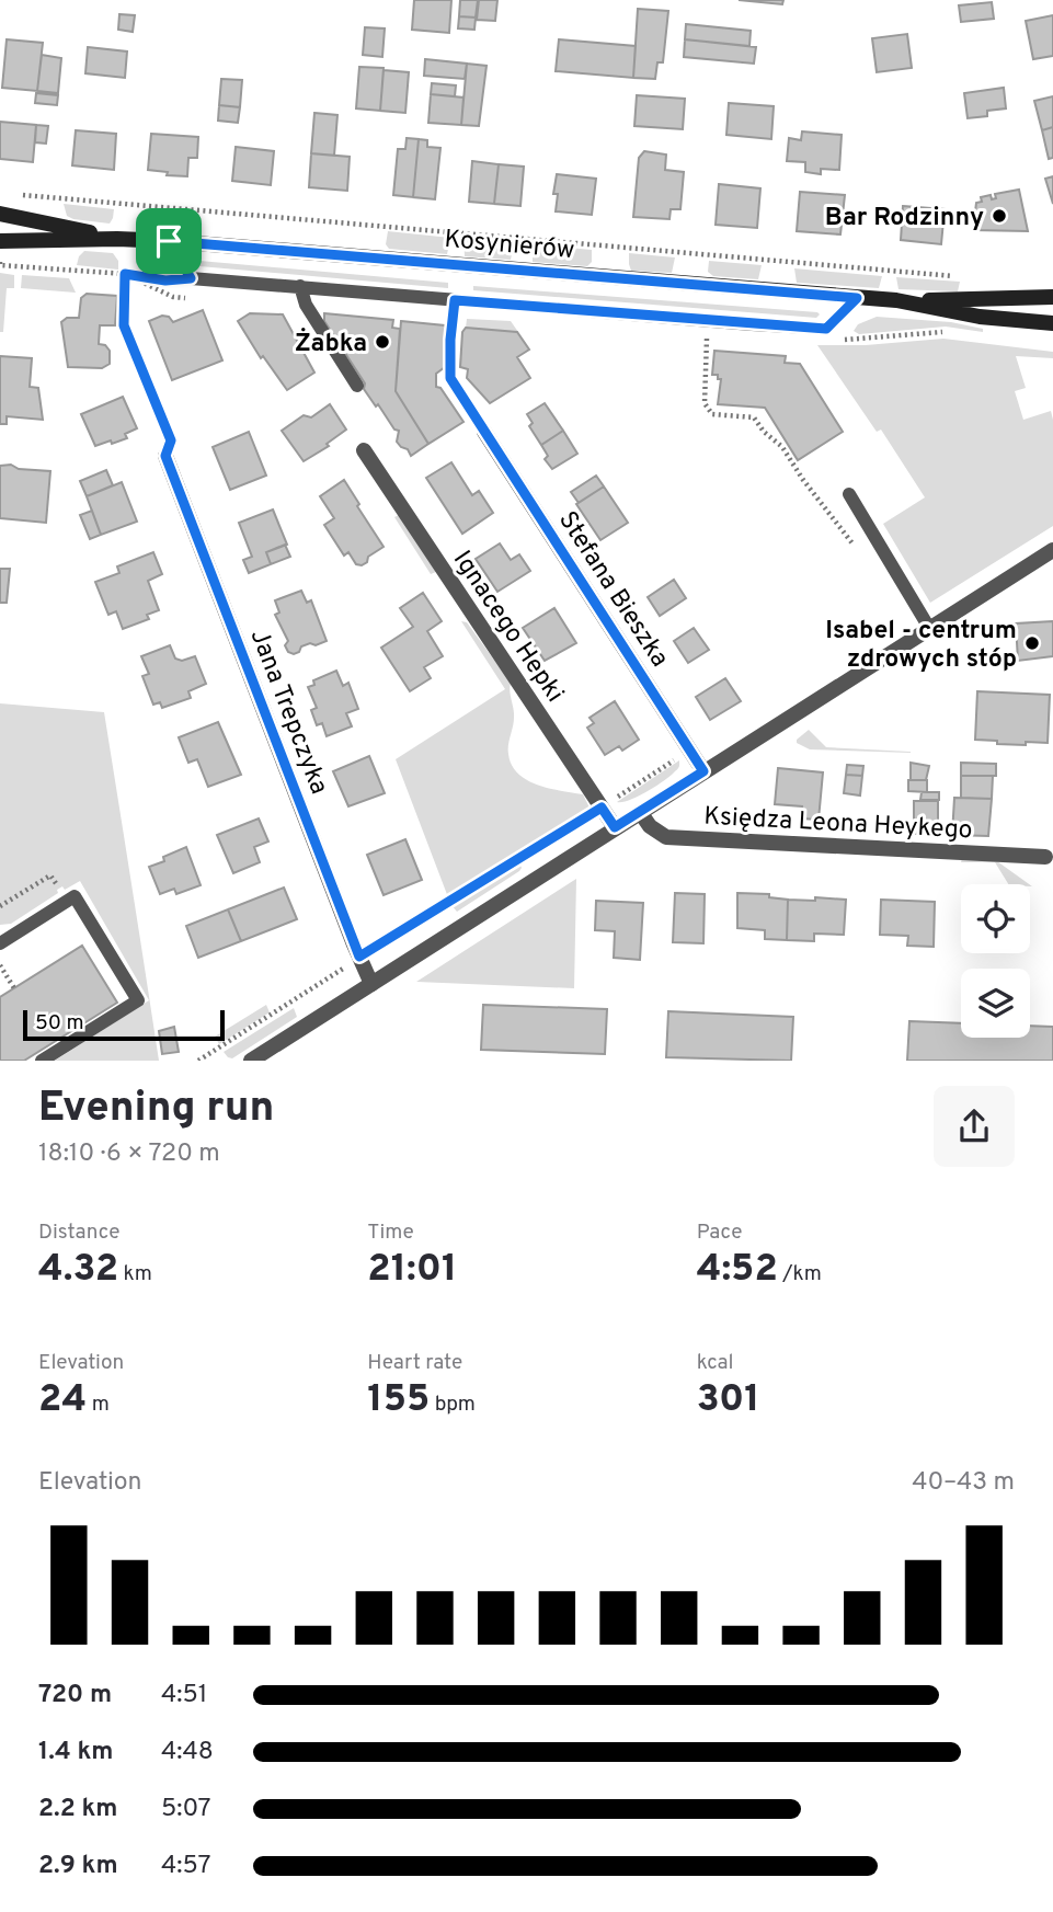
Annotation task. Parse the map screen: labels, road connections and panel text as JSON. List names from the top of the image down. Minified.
{"streets":{"main road":["Kosynierów"],"street":["Stefana Bieszka","Ignacego Hepki","Jana Trepczyka","Księdza Leona Heykego"]},"places":["Bar Rodzinny","Żabka","Isabel - centrum zdrowych stóp"],"scale_bar":"50 m","page":{"scale":"50 m","heading":["Evening run","18:10 · 6 × 720 m"],"stats":[["Distance","4.32 km"],["Time","21:01"],["Pace","4:52 /km"],["Elevation","24 m"],["Heart rate","155 bpm"],["kcal","301"]],"chart":["Elevation","40–43 m"],"list":[{"name":"720 m","note":"4:51"},{"name":"1.4 km","note":"4:48"},{"name":"2.2 km","note":"5:07"},{"name":"2.9 km","note":"4:57"}]}}
